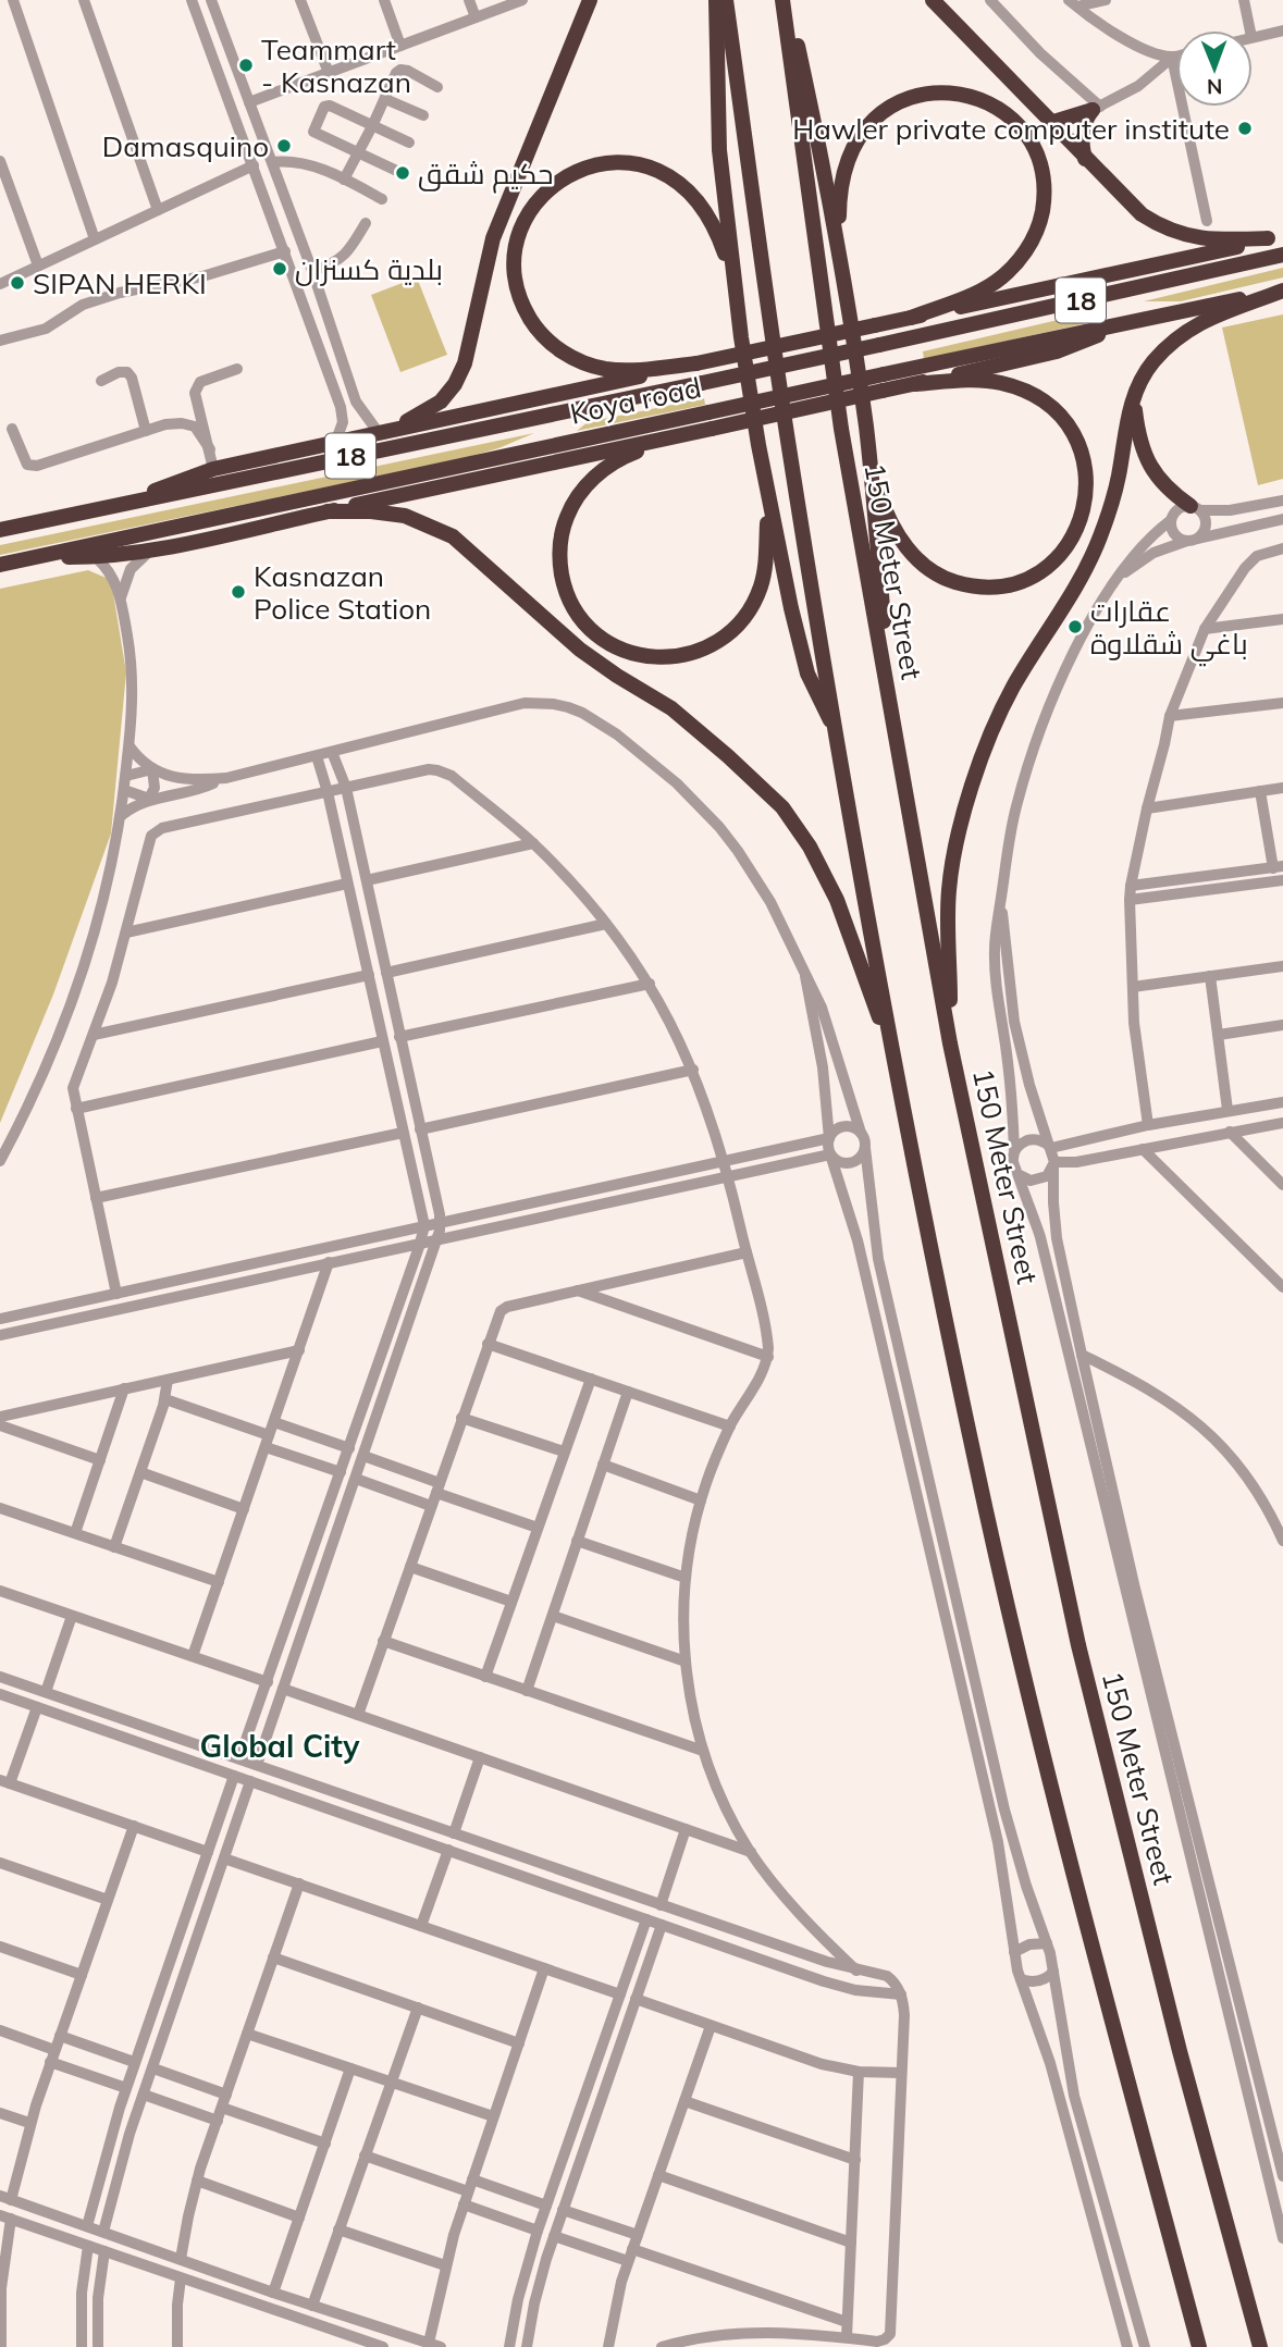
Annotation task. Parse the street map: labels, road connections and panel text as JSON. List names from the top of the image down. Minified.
{"streets":{"highway":["18","Koya road","150 Meter Street"]},"districts":["Global City"],"places":["Teammart - Kasnazan","Hawler private computer institute","Damasquino","حكيم شقق","بلدية كسنزان","SIPAN HERKI","Kasnazan Police Station","عقارات باغي شقلاوة"],"north":"bottom"}
